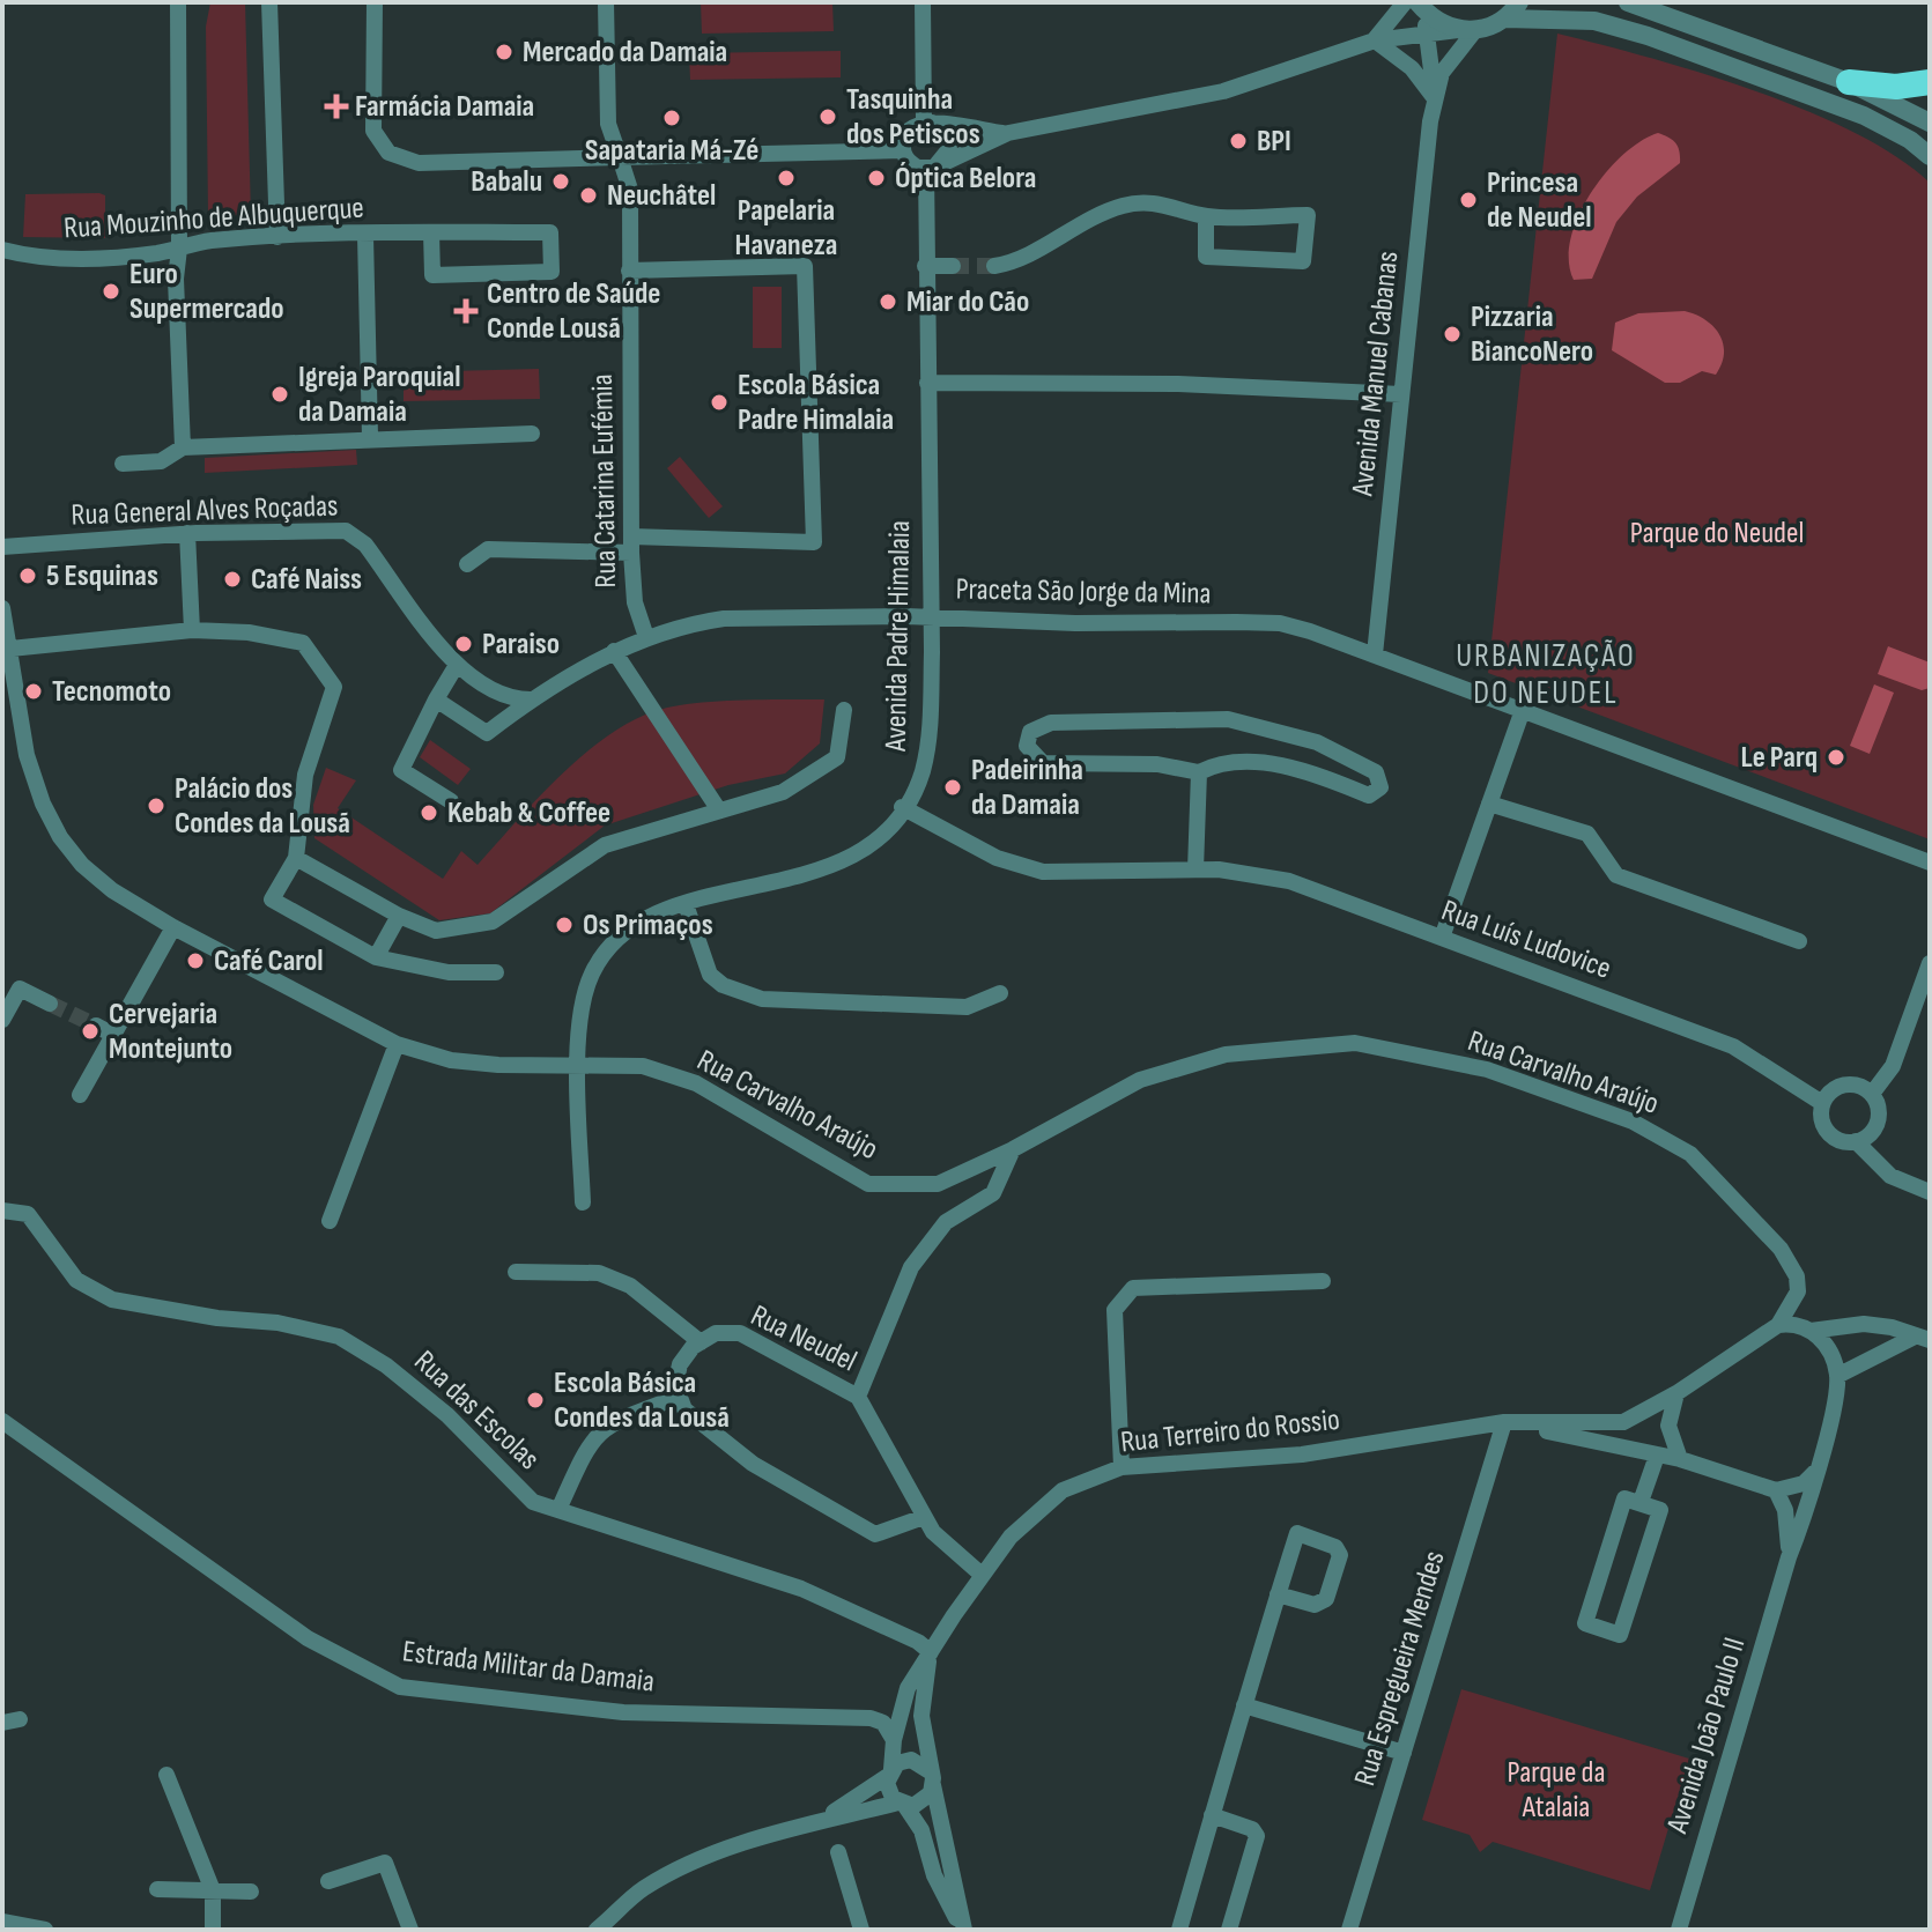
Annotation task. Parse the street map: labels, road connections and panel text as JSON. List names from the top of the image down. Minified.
{"streets":{"street":["Rua Mouzinho de Albuquerque","Avenida Manuel Cabanas","Rua Catarina Eufémia","Rua General Alves Roçadas","Praceta São Jorge da Mina","Avenida Padre Himalaia","Rua Luís Ludovice","Rua Carvalho Araújo","Rua Neudel","Rua das Escolas","Rua Terreiro do Rossio","Estrada Militar da Damaia","Rua Espregueira Mendes","Avenida João Paulo II"]},"crossings":[["Avenida Manuel Cabanas","Praceta São Jorge da Mina"],["Rua Catarina Eufémia","Praceta São Jorge da Mina"],["Praceta São Jorge da Mina","Avenida Padre Himalaia"],["Avenida Padre Himalaia","Rua Luís Ludovice"],["Avenida Padre Himalaia","Rua Carvalho Araújo"],["Rua Carvalho Araújo","Rua Terreiro do Rossio"],["Rua Carvalho Araújo","Avenida João Paulo II"],["Rua Neudel","Rua Terreiro do Rossio"],["Rua das Escolas","Rua Terreiro do Rossio"],["Rua Terreiro do Rossio","Estrada Militar da Damaia"],["Rua Terreiro do Rossio","Rua Espregueira Mendes"],["Rua Terreiro do Rossio","Avenida João Paulo II"]],"districts":["URBANIZAÇÃO DO NEUDEL"],"parks":["Parque do Neudel","Parque da Atalaia"],"places":{"other":["Mercado da Damaia","Tasquinha dos Petiscos","Sapataria Má-Zé","BPI","Papelaria Havaneza","Óptica Belora","Babalu","Neuchâtel","Princesa de Neudel","Euro Supermercado","Miar do Cão","Pizzaria BiancoNero","Igreja Paroquial da Damaia","Escola Básica Padre Himalaia","5 Esquinas","Café Naiss","Paraiso","Tecnomoto","Le Parq","Padeirinha da Damaia","Palácio dos Condes da Lousã","Kebab & Coffee","Os Primaços","Café Carol","Cervejaria Montejunto","Escola Básica Condes da Lousã"],"health":["Farmácia Damaia","Centro de Saúde Conde Lousã"]}}
